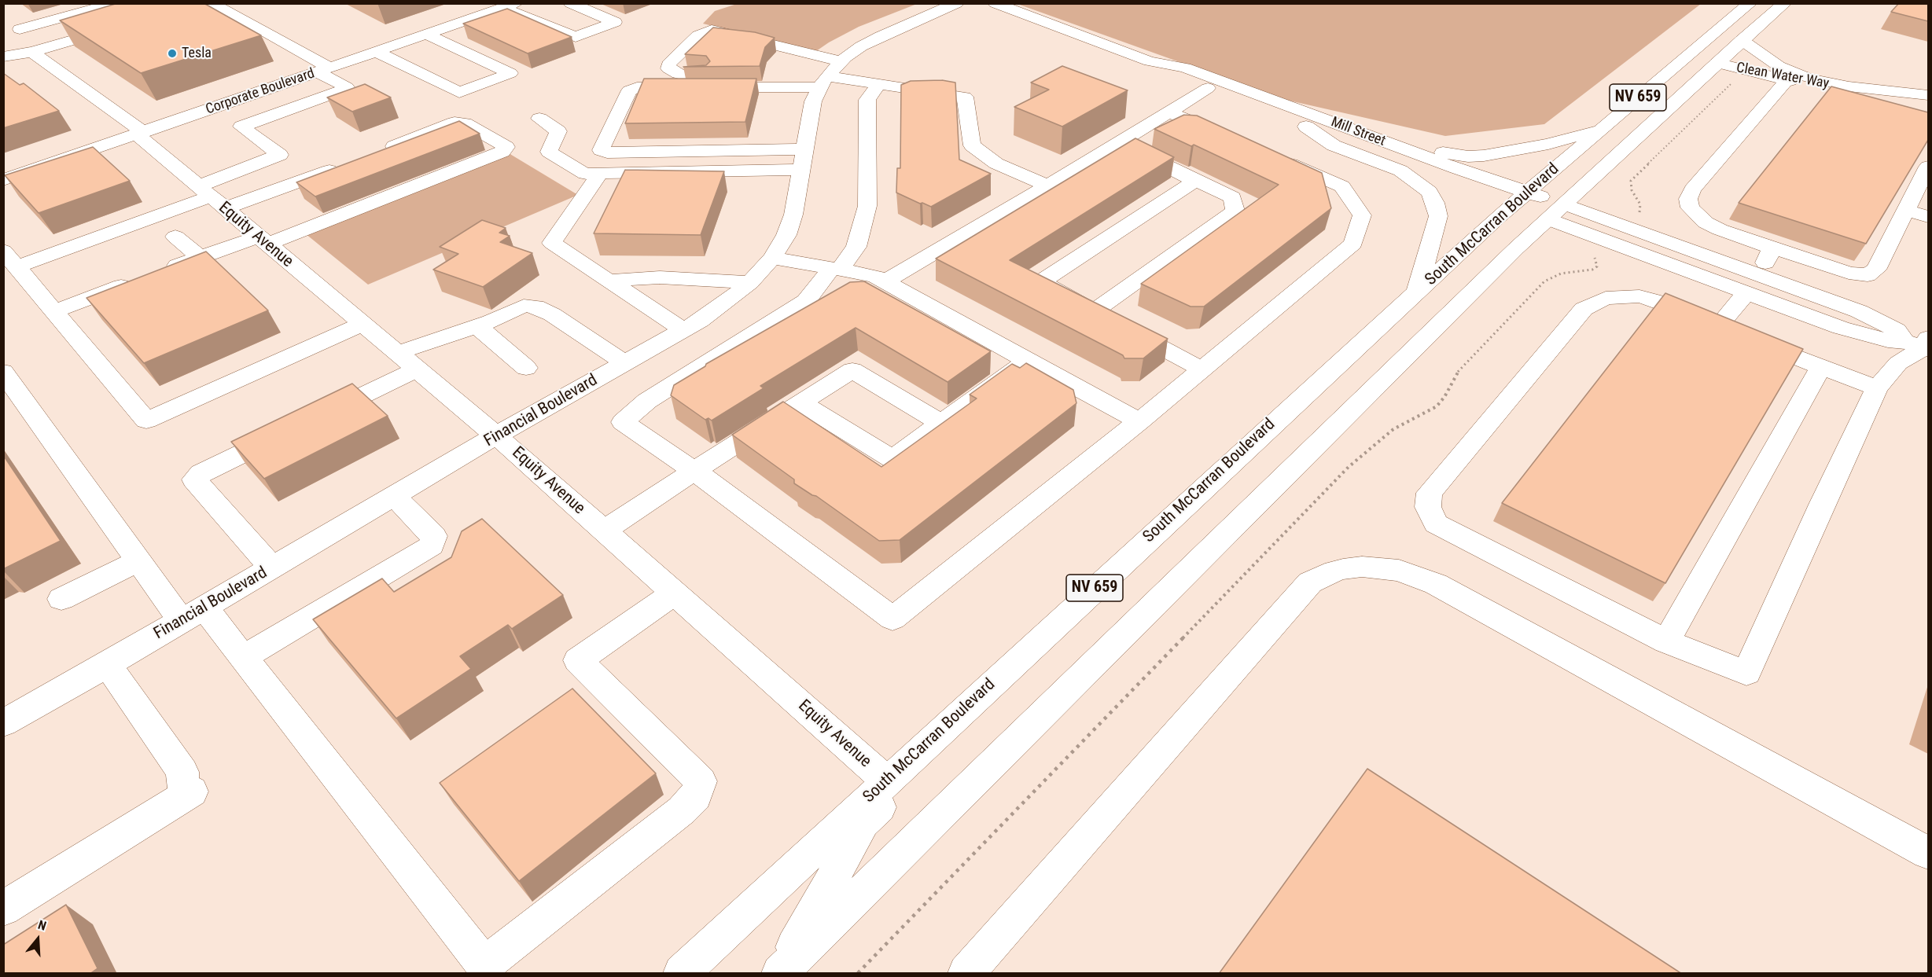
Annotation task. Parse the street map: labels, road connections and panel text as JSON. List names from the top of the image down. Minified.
{"streets":{"main road":["Clean Water Way","Corporate Boulevard","NV 659","Mill Street","South McCarran Boulevard","Equity Avenue","Financial Boulevard"]},"crossings":[["Clean Water Way","South McCarran Boulevard"],["Corporate Boulevard","Equity Avenue"],["Mill Street","South McCarran Boulevard"],["South McCarran Boulevard","Equity Avenue"],["Equity Avenue","Financial Boulevard"]],"places":["Tesla"],"north":"top"}
